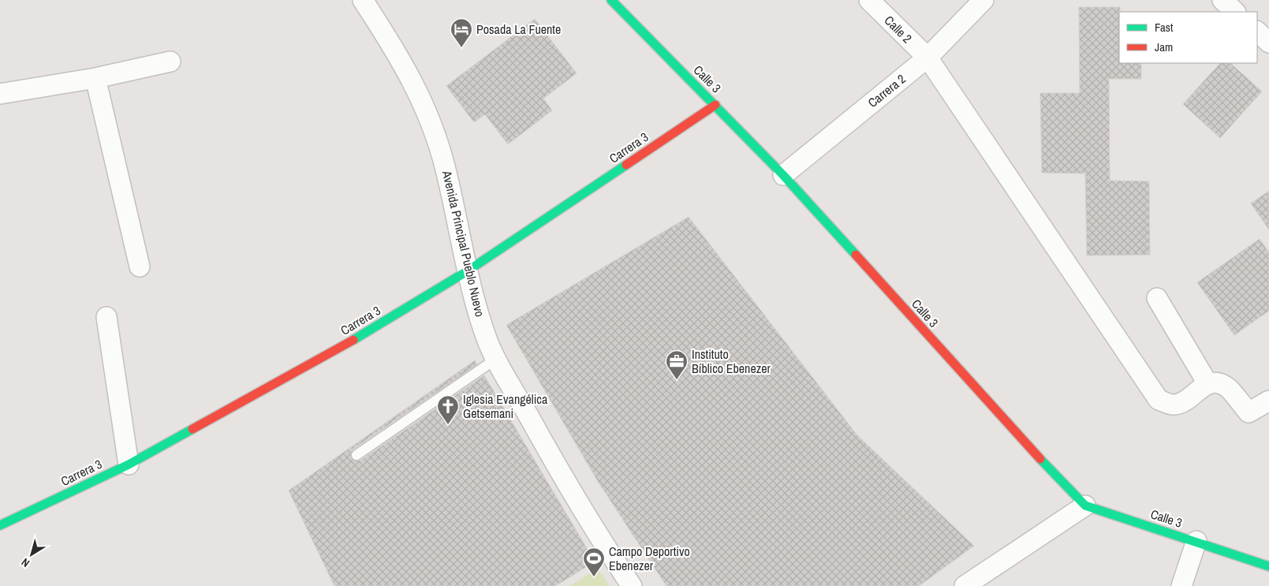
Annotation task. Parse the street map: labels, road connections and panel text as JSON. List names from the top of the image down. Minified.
{"streets":{"street":["Calle 2","Calle 3","Carrera 2","Carrera 3","Avenida Principal Pueblo Nuevo"]},"crossings":[["Calle 2","Carrera 2"],["Calle 3","Carrera 2"],["Calle 3","Carrera 3"],["Carrera 3","Avenida Principal Pueblo Nuevo"]],"places":{"hotel":["Posada La Fuente"],"office":["Instituto Bíblico Ebenezer"],"church":["Iglesia Evangélica Getsemani"],"sports":["Campo Deportivo Ebenezer"]},"legend":["Fast","Jam"],"north":"bottom left"}
